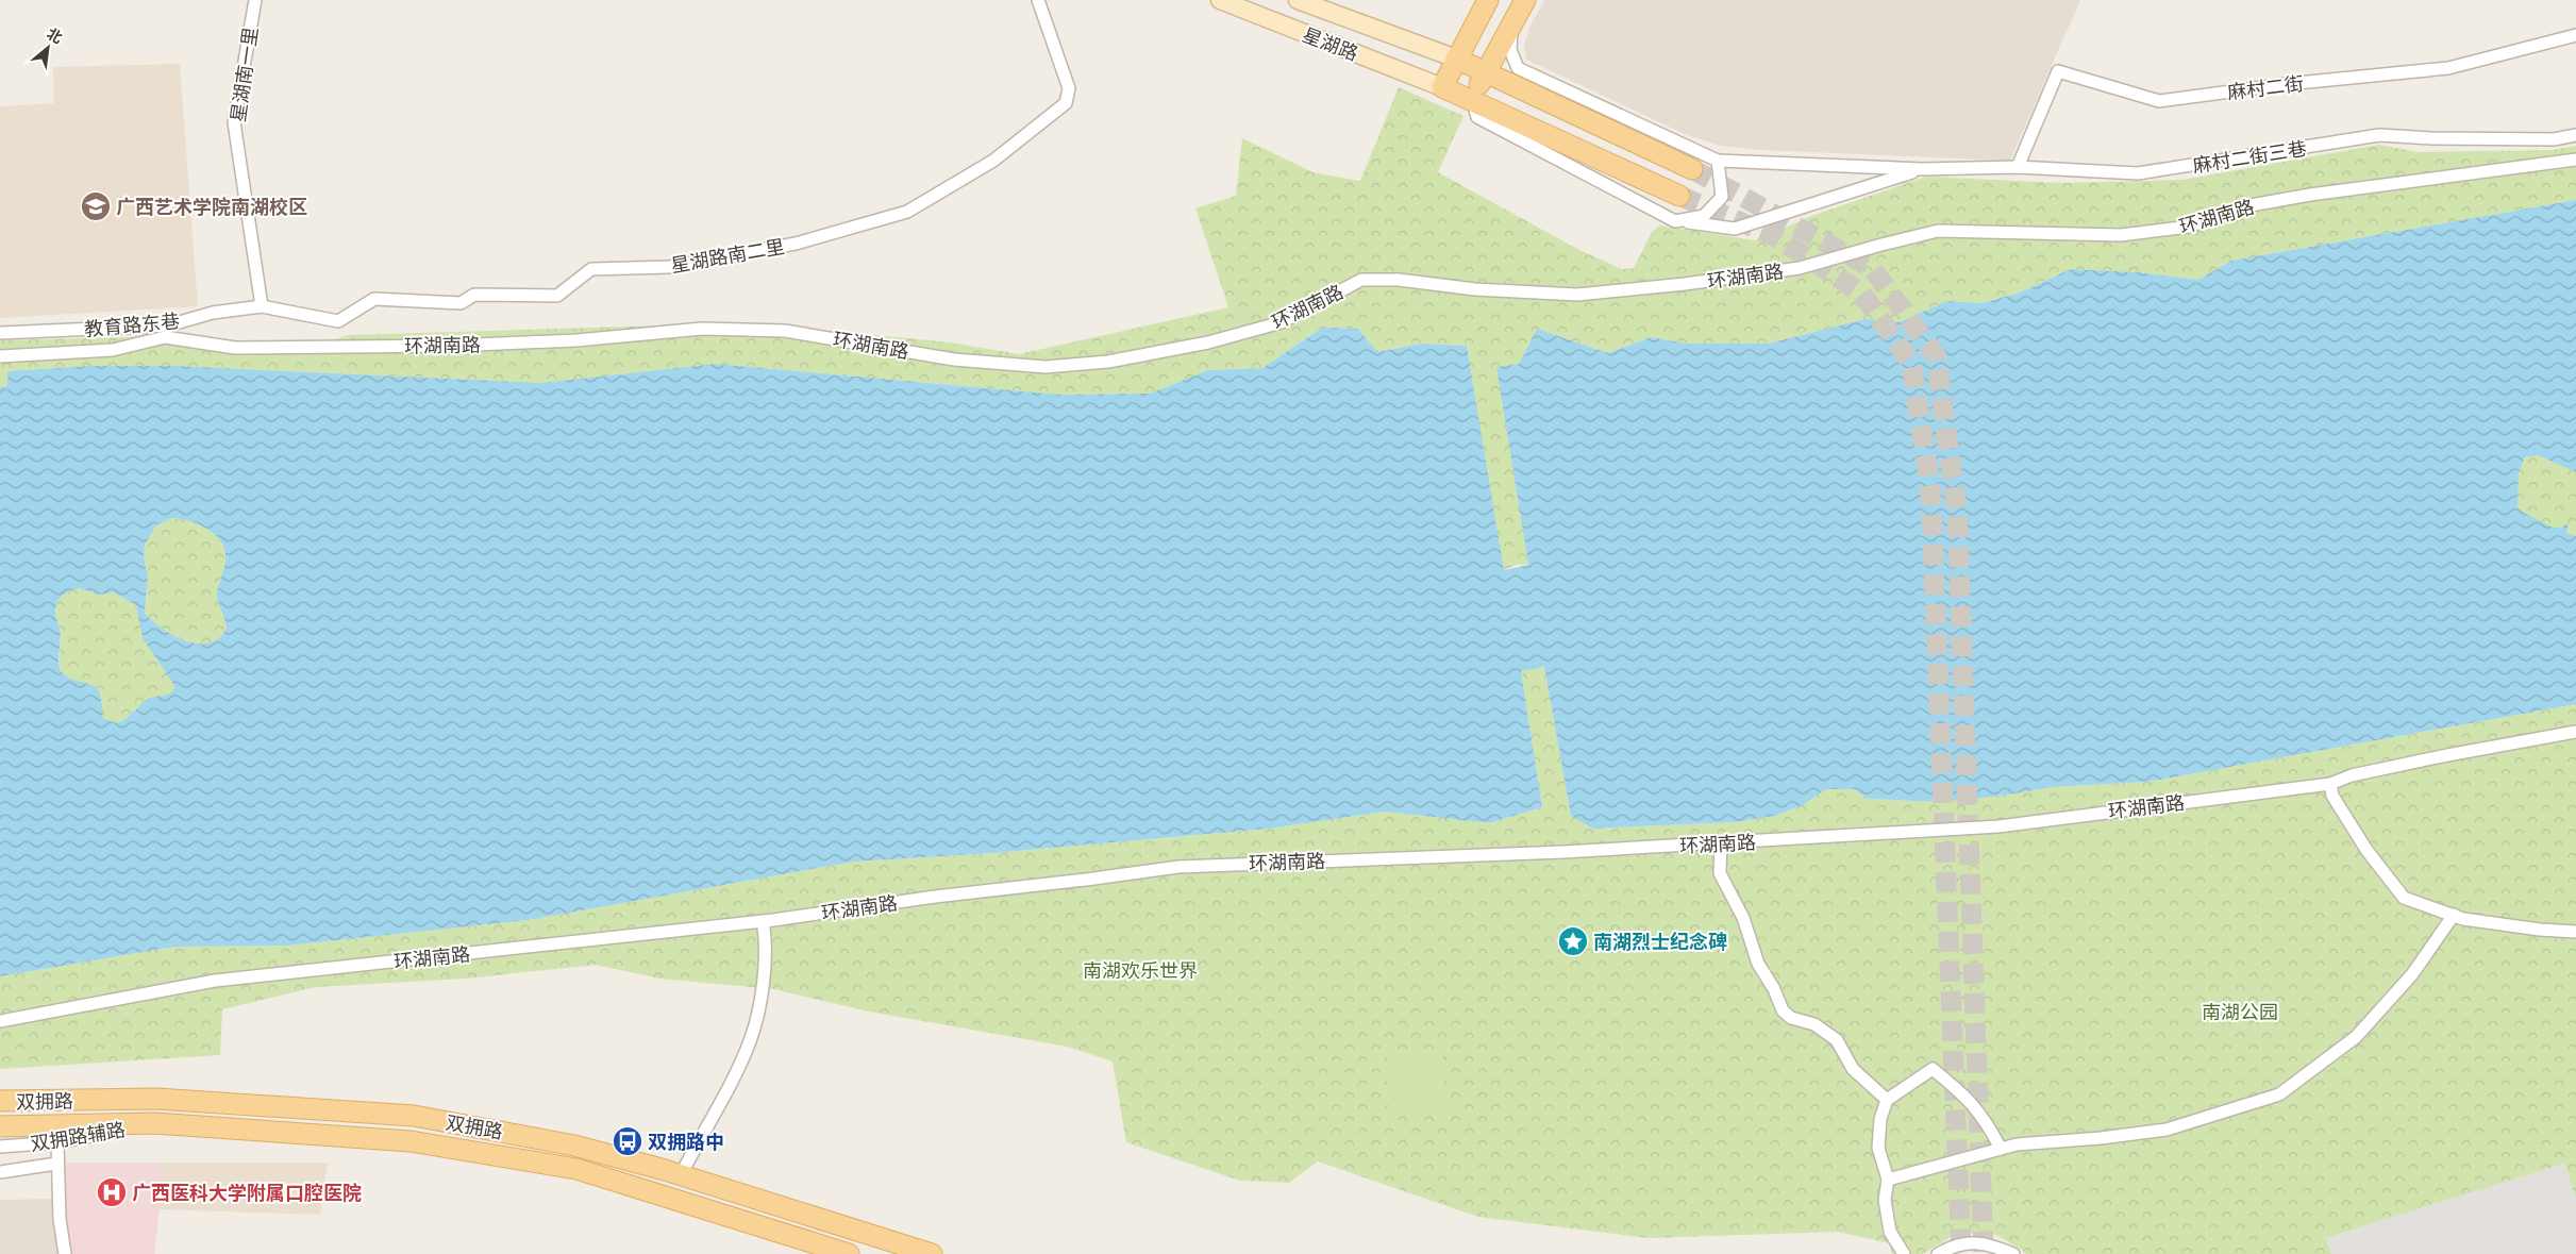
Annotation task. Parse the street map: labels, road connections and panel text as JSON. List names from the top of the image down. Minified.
{"streets":{"main road":["星湖路","双拥路"],"street":["星湖南一里","麻村二街","麻村二街三巷","环湖南路","星湖路南二里","教育路东巷","双拥路辅路"]},"crossings":[["星湖南一里","星湖路南二里"],["星湖南一里","教育路东巷"],["麻村二街","麻村二街三巷"],["星湖路南二里","教育路东巷"],["双拥路","双拥路辅路"]],"parks":["南湖欢乐世界","南湖公园"],"places":{"school or university":["广西艺术学院南湖校区"],"place":["南湖烈士纪念碑"],"bus stop":["双拥路中"],"hospital":["广西医科大学附属口腔医院"]},"north":"top right"}
